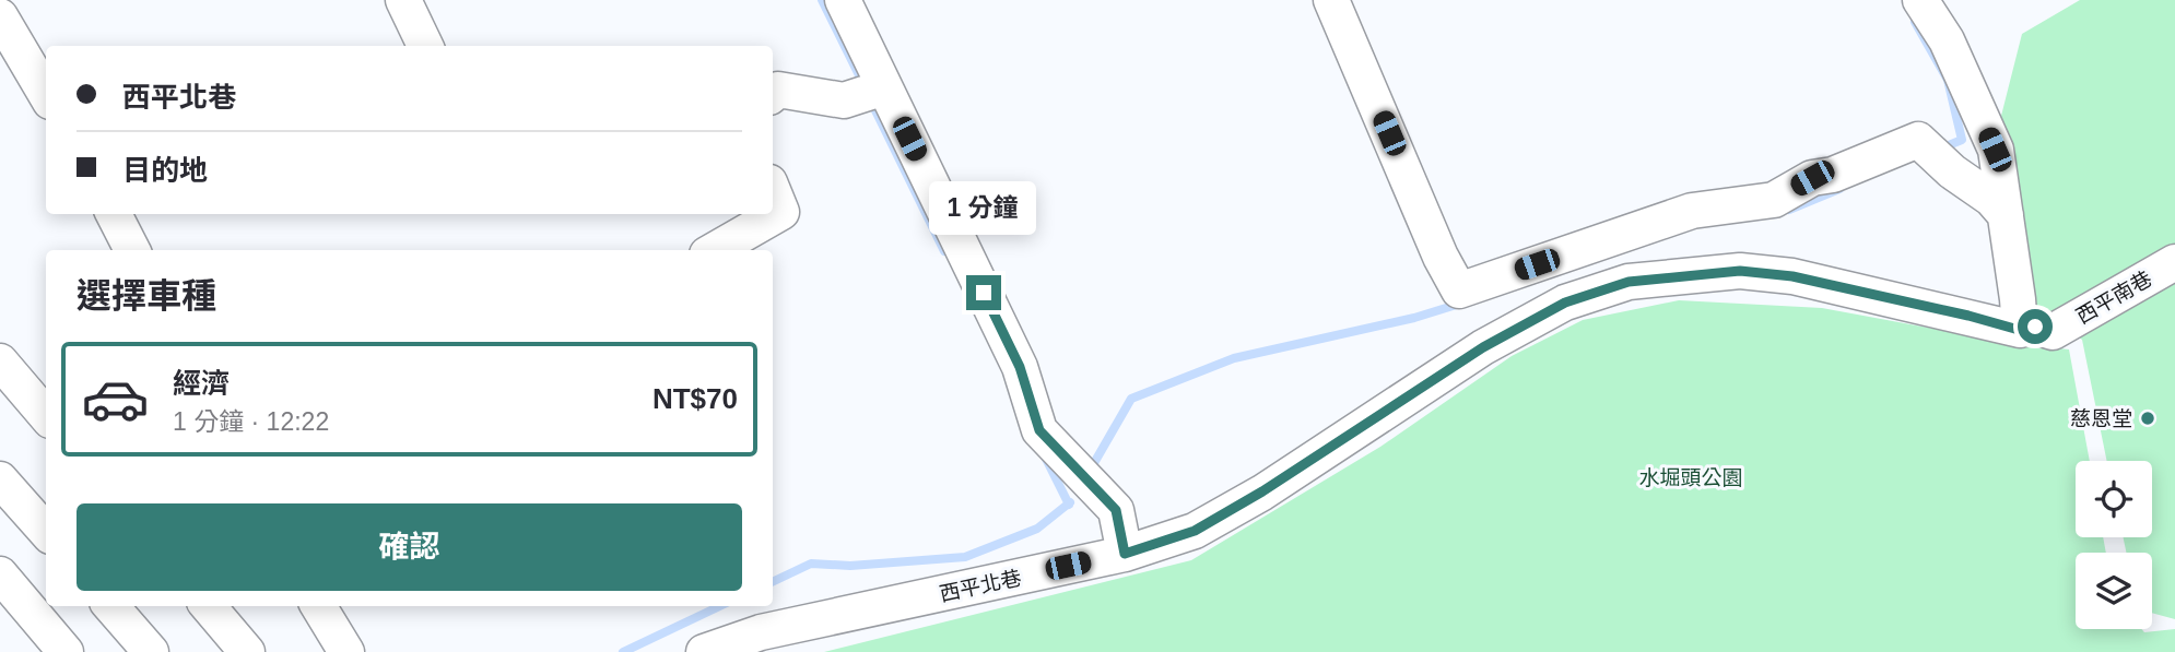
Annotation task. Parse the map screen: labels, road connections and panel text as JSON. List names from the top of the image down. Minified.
{"streets":{"street":["西平南巷","西平北巷"]},"crossings":[["西平南巷","西平北巷"]],"parks":["水堀頭公園"],"places":["慈恩堂"],"page":{"banner":["西平北巷","目的地"],"bubble":"1 分鐘","heading":"選擇車種","list":[{"name":"經濟","note":"1 分鐘 · 12:22","value":"NT$70"}],"buttons":"確認"}}
